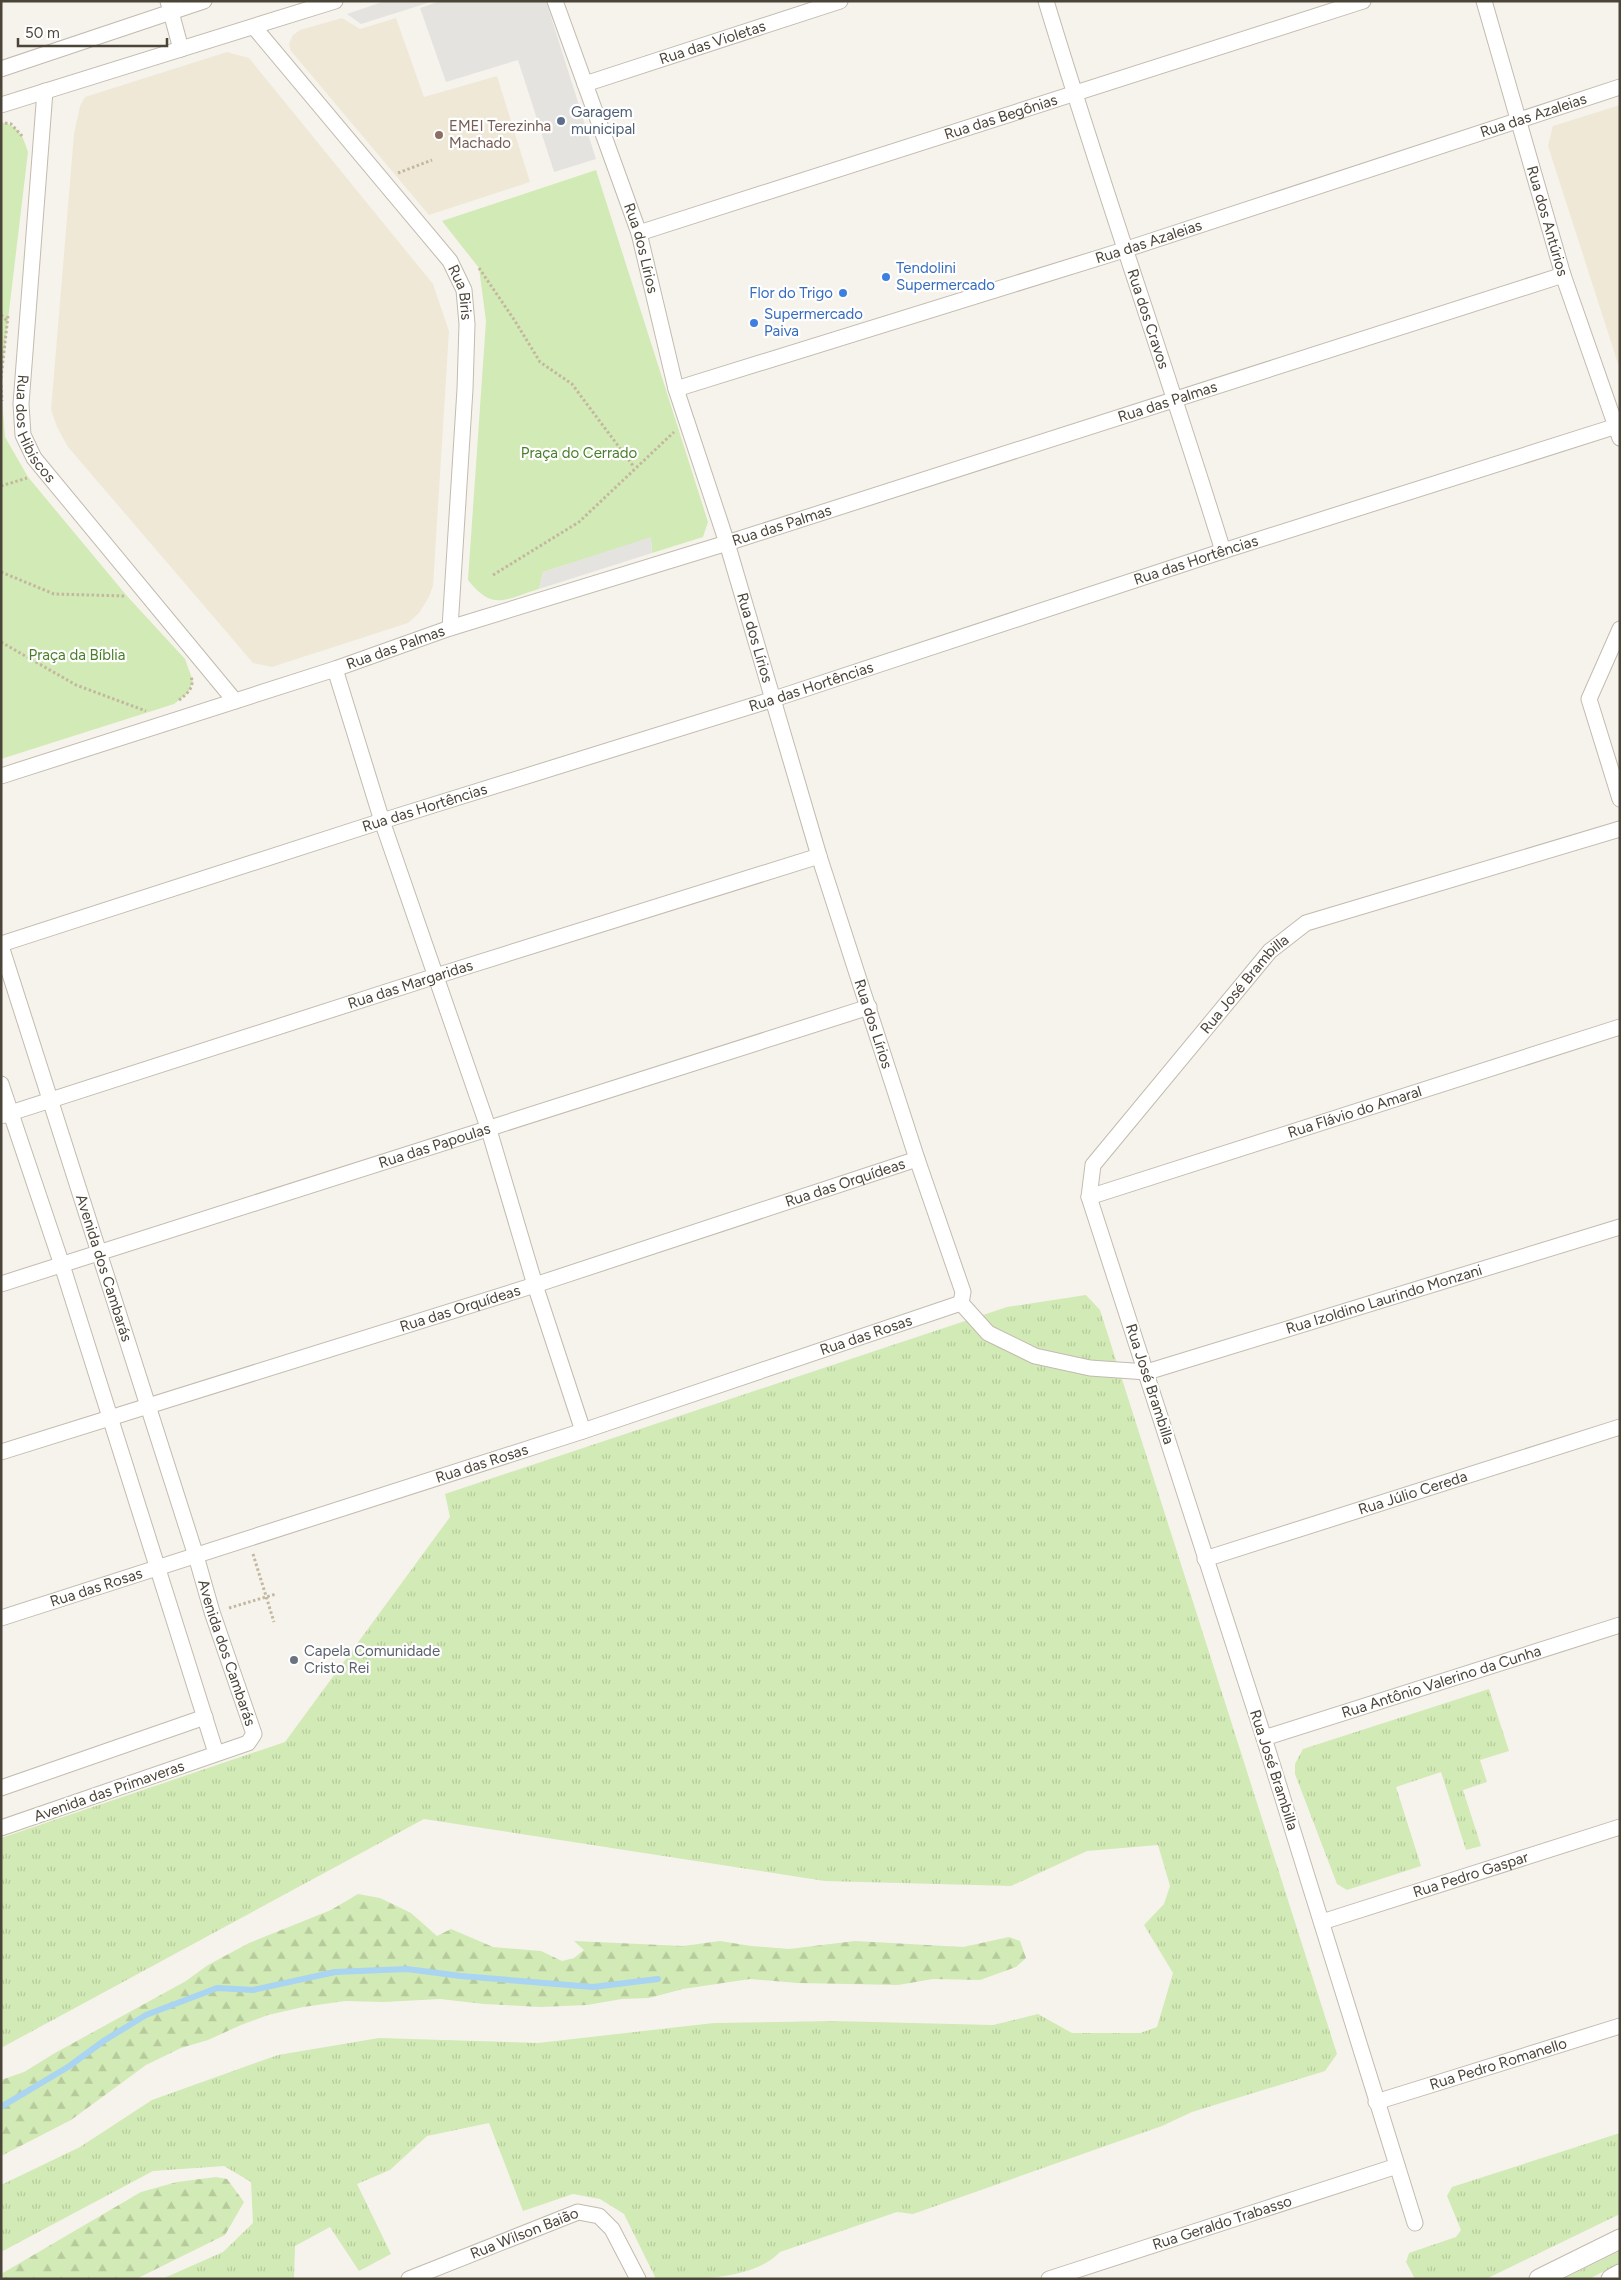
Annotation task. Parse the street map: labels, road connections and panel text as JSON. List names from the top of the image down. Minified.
{"streets":{"street":["Rua das Violetas","Rua das Azaleias","Rua das Begônias","Rua dos Antúrios","Rua dos Lírios","Rua Biris","Rua dos Cravos","Rua das Palmas","Rua dos Hibiscos","Rua das Hortências","Rua das Margaridas","Rua José Brambilla","Rua Flávio do Amaral","Rua das Papoulas","Rua das Orquídeas","Avenida dos Cambarás","Rua Izoldino Laurindo Monzani","Rua das Rosas","Rua Júlio Cereda","Rua Antônio Valerino da Cunha","Avenida das Primaveras","Rua Pedro Gaspar","Rua Pedro Romanello","Rua Geraldo Trabasso","Rua Wilson Baião"]},"crossings":[["Rua das Violetas","Rua dos Lírios"],["Rua das Azaleias","Rua dos Antúrios"],["Rua das Azaleias","Rua dos Lírios"],["Rua das Azaleias","Rua dos Cravos"],["Rua das Begônias","Rua dos Lírios"],["Rua das Begônias","Rua dos Cravos"],["Rua dos Antúrios","Rua das Palmas"],["Rua dos Antúrios","Rua das Hortências"],["Rua dos Lírios","Rua das Palmas"],["Rua dos Lírios","Rua das Hortências"],["Rua dos Lírios","Rua das Margaridas"],["Rua dos Lírios","Rua das Papoulas"],["Rua dos Lírios","Rua das Orquídeas"],["Rua dos Lírios","Rua das Rosas"],["Rua Biris","Rua das Palmas"],["Rua dos Cravos","Rua das Palmas"],["Rua dos Cravos","Rua das Hortências"],["Rua das Palmas","Rua dos Hibiscos"],["Rua das Hortências","Avenida dos Cambarás"],["Rua das Margaridas","Avenida dos Cambarás"],["Rua José Brambilla","Rua Flávio do Amaral"],["Rua José Brambilla","Rua Izoldino Laurindo Monzani"],["Rua José Brambilla","Rua Júlio Cereda"],["Rua José Brambilla","Rua Antônio Valerino da Cunha"],["Rua José Brambilla","Rua Pedro Gaspar"],["Rua José Brambilla","Rua Pedro Romanello"],["Rua José Brambilla","Rua Geraldo Trabasso"],["Rua das Papoulas","Avenida dos Cambarás"],["Rua das Orquídeas","Avenida dos Cambarás"],["Avenida dos Cambarás","Rua das Rosas"],["Avenida dos Cambarás","Avenida das Primaveras"]],"parks":["Praça do Cerrado","Praça da Bíblia"],"places":["Garagem municipal","EMEI Terezinha Machado","Tendolini Supermercado","Flor do Trigo","Supermercado Paiva","Capela Comunidade Cristo Rei"],"scale_bar":"50 m"}
